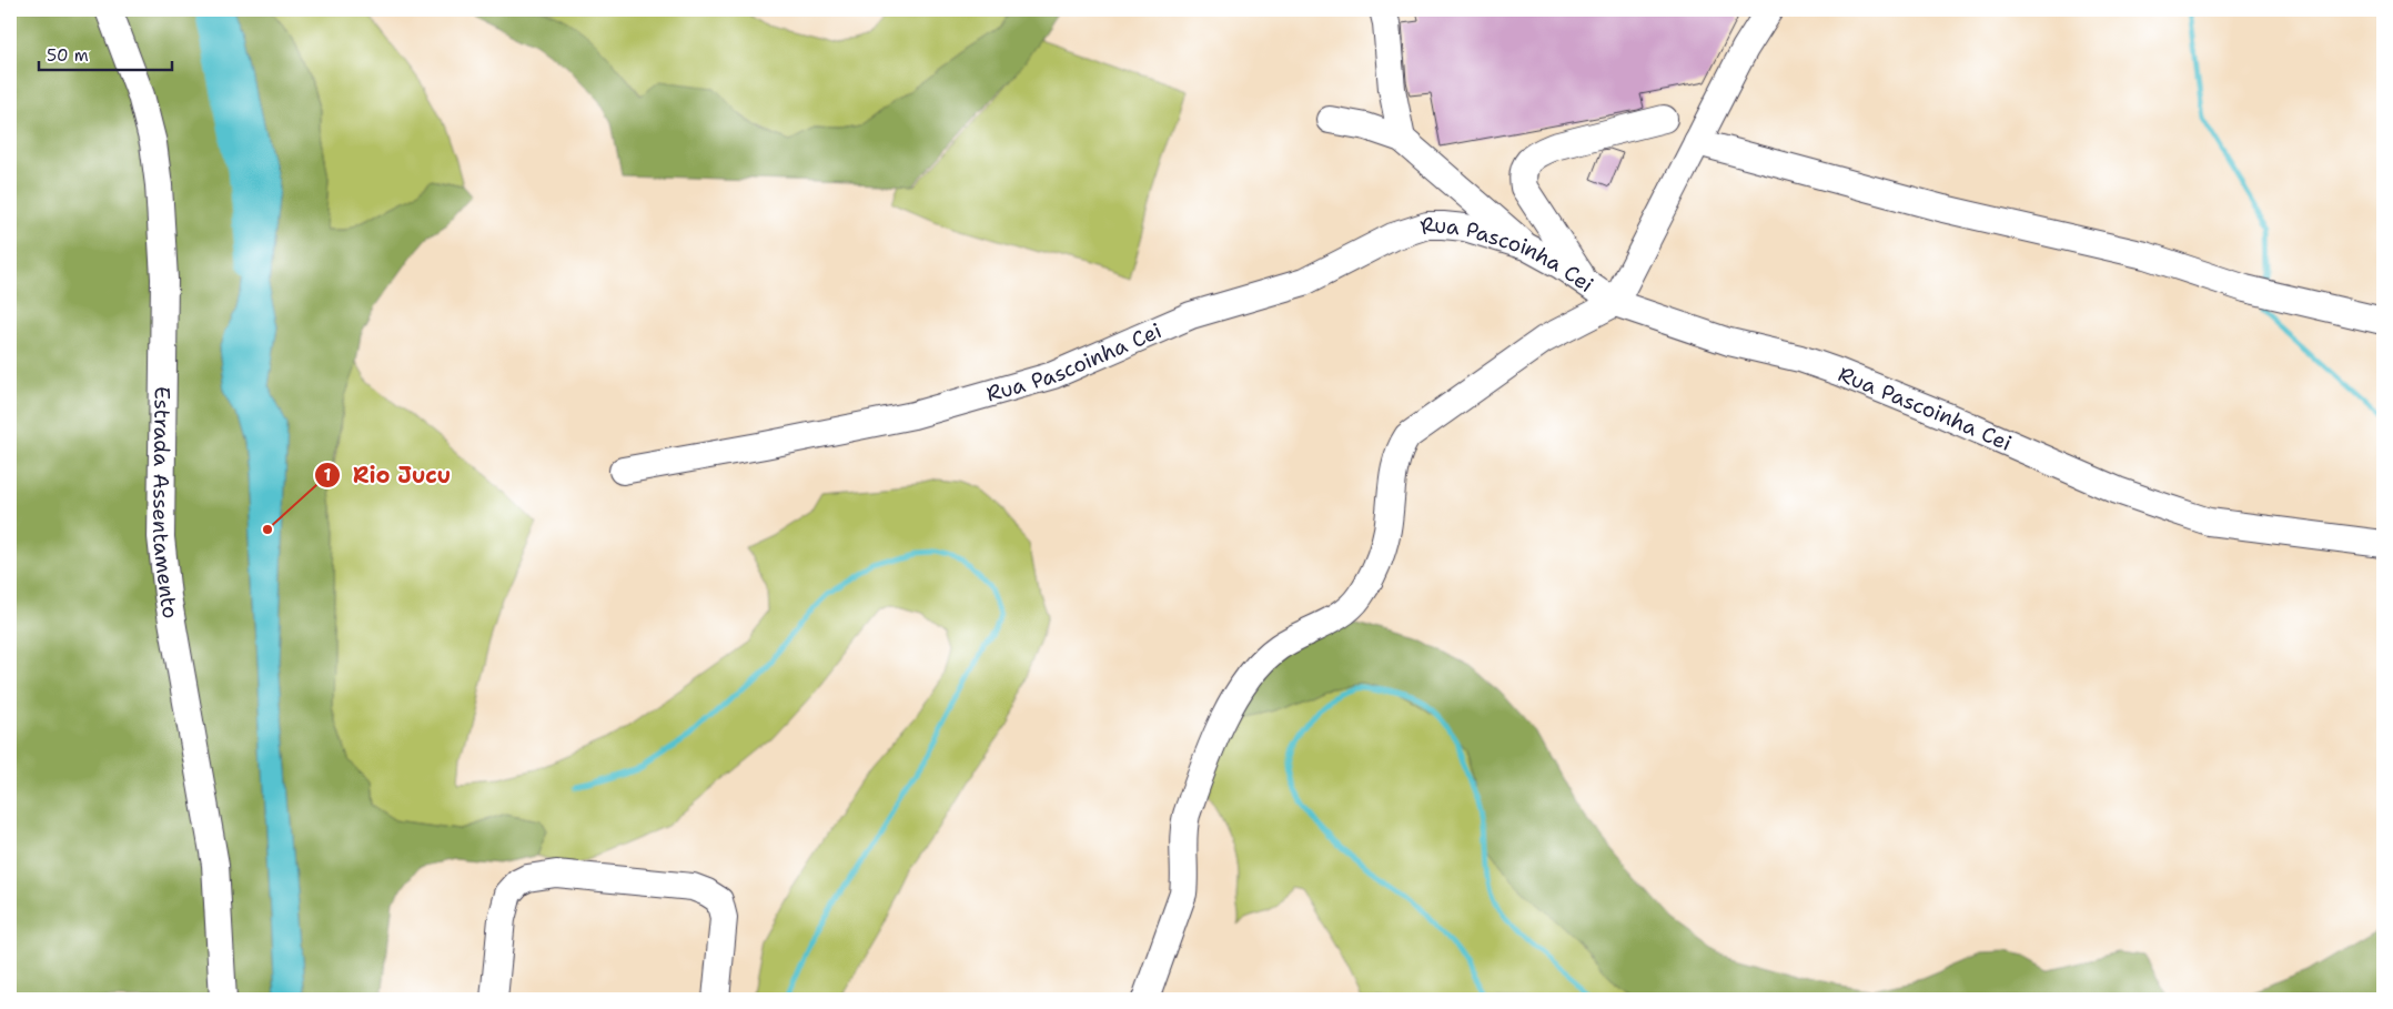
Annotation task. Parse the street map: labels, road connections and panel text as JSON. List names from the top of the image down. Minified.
{"streets":{"street":["Rua Pascoinha Cei","Estrada Assentamento"]},"places":["Rio Jucu"],"scale_bar":"50 m"}
